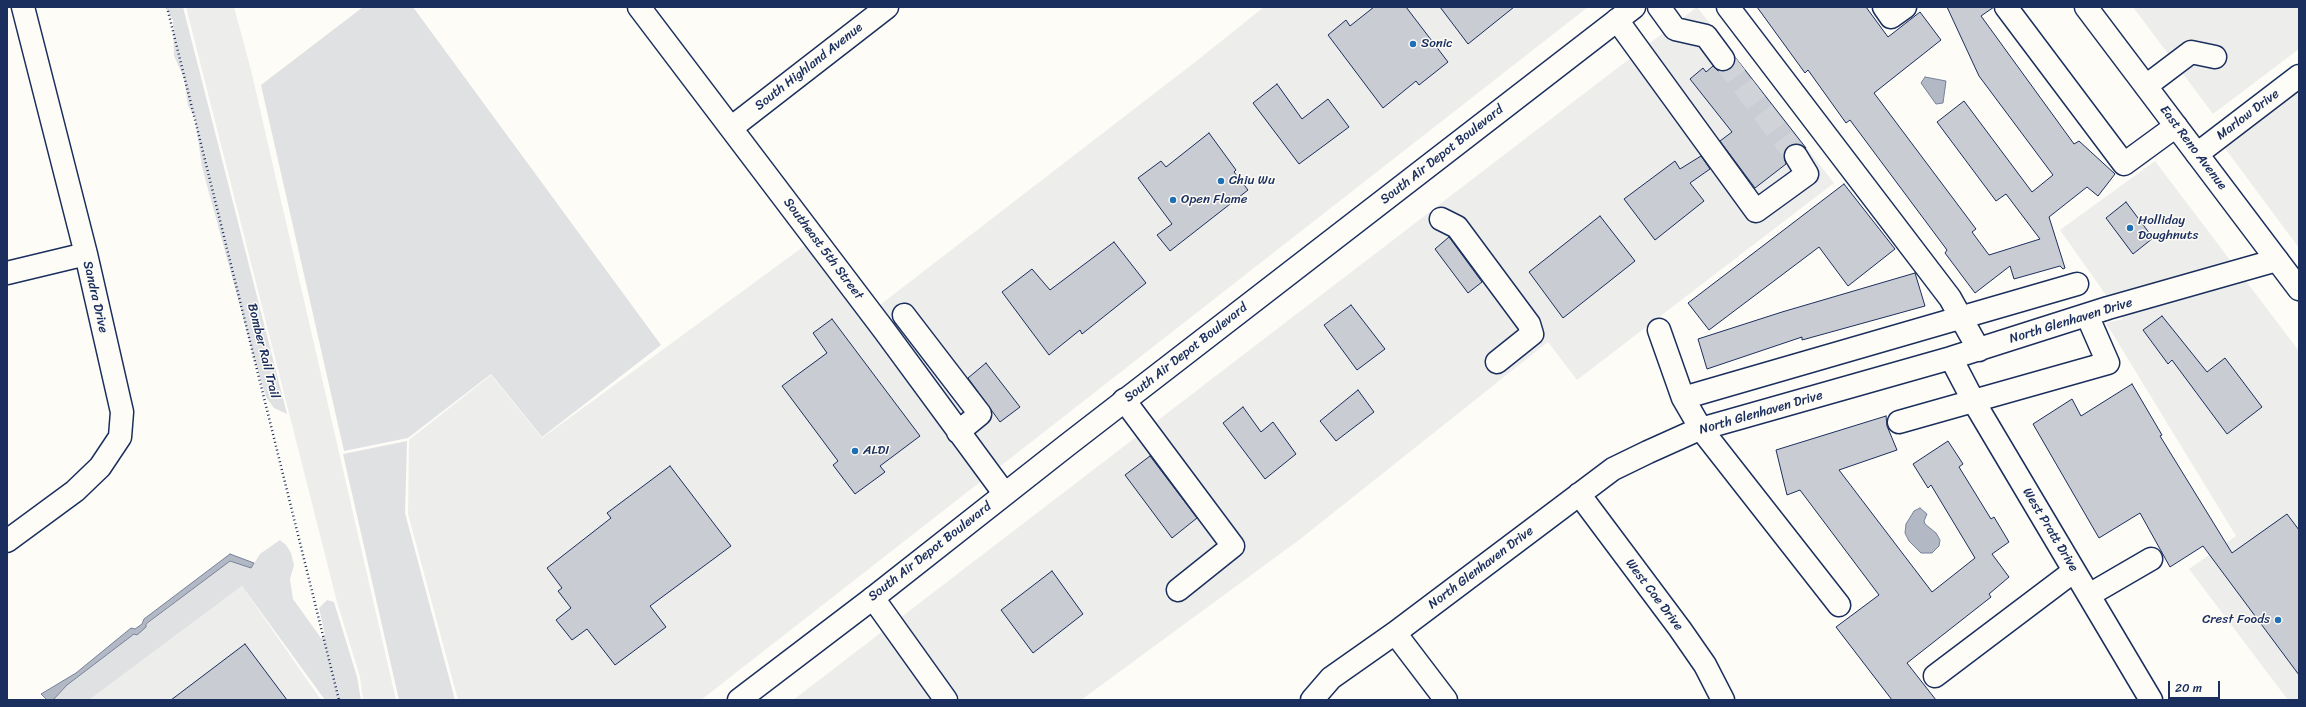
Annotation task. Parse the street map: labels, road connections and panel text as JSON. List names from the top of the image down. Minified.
{"streets":{"street":["South Highland Avenue","Marlow Drive","East Reno Avenue","South Air Depot Boulevard","Southeast 5th Street","Sandra Drive","North Glenhaven Drive","West Pratt Drive","West Coe Drive"],"path":["Bomber Rail Trail"]},"crossings":[["South Highland Avenue","Southeast 5th Street"],["Marlow Drive","East Reno Avenue"],["East Reno Avenue","North Glenhaven Drive"],["South Air Depot Boulevard","Southeast 5th Street"],["North Glenhaven Drive","West Pratt Drive"],["North Glenhaven Drive","West Coe Drive"]],"places":["Sonic","Chiu Wu","Open Flame","Holliday Doughnuts","ALDI","Crest Foods"],"scale_bar":"20 m"}
